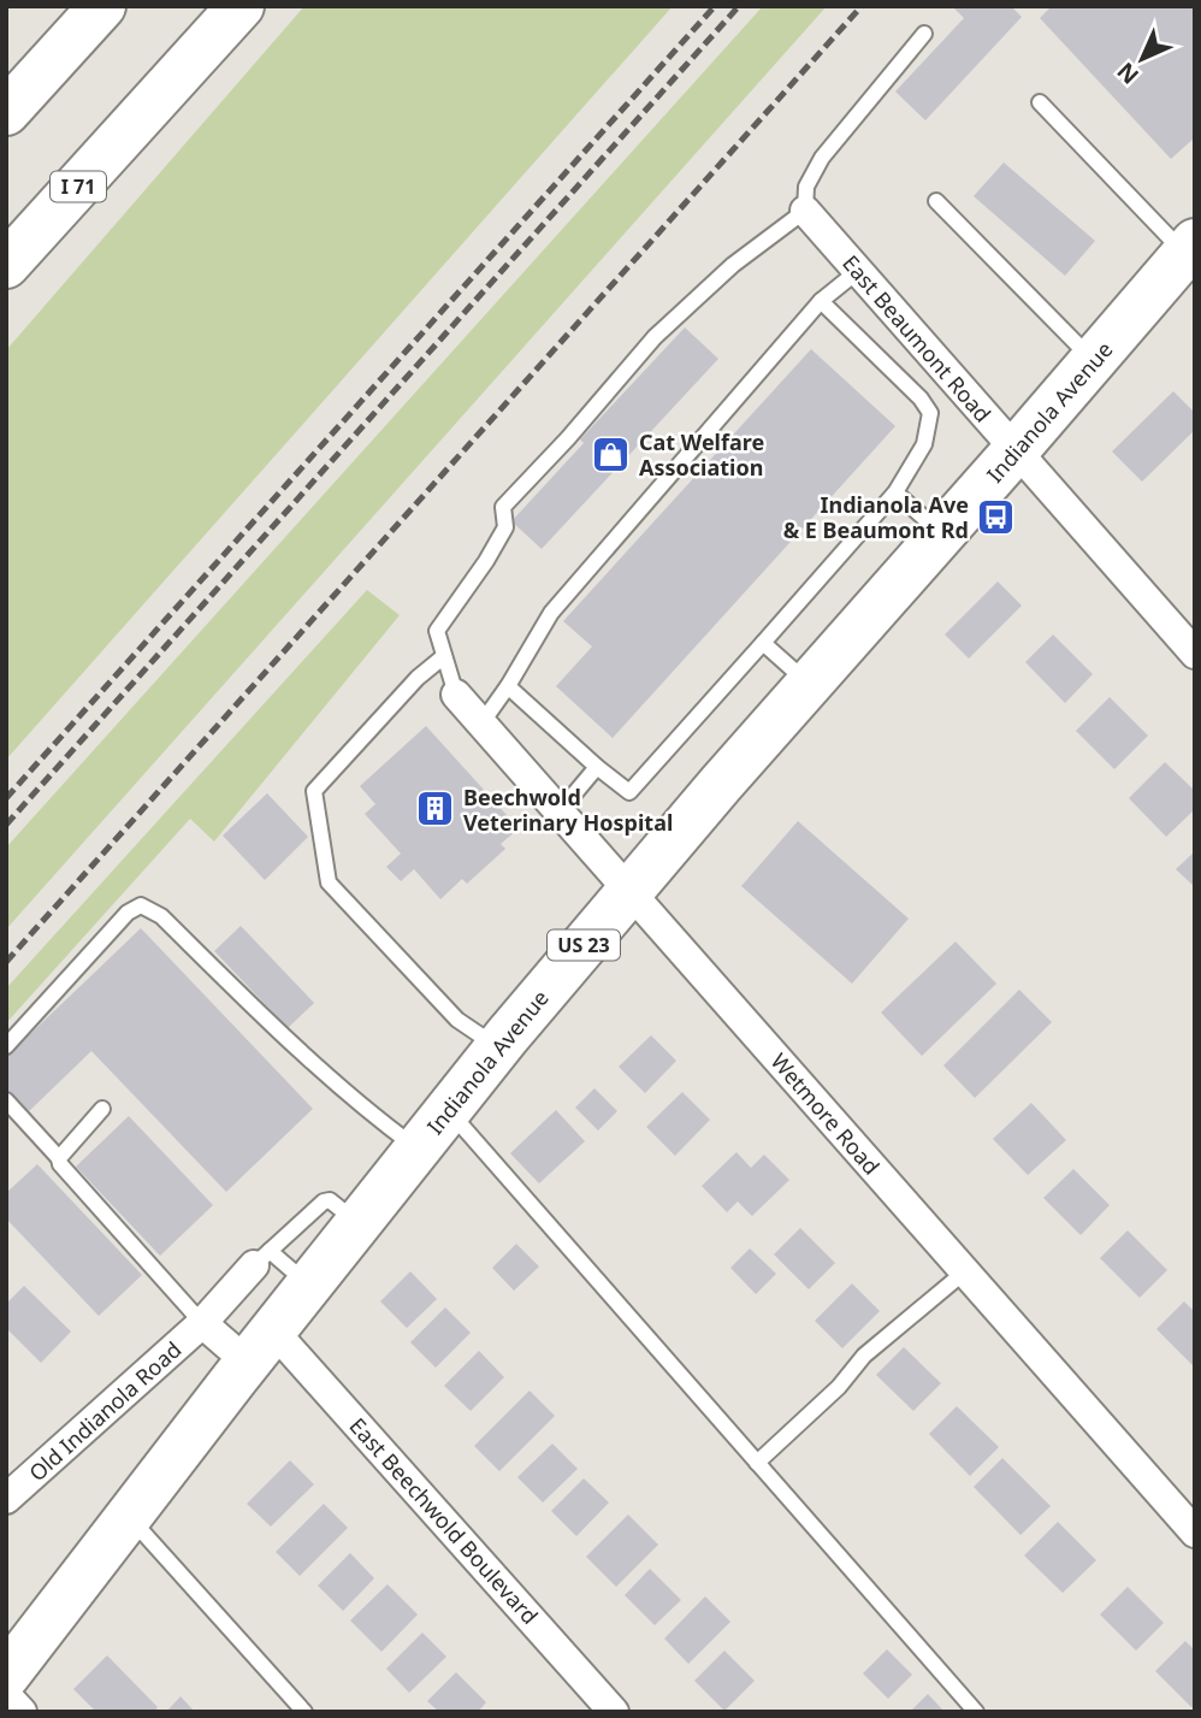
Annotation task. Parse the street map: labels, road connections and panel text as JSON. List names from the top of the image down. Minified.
{"streets":{"main road":["I 71","Indianola Avenue","US 23"],"street":["East Beaumont Road","Wetmore Road","Old Indianola Road","East Beechwold Boulevard"]},"crossings":[["East Beaumont Road","Indianola Avenue"],["Indianola Avenue","Wetmore Road"],["Indianola Avenue","East Beechwold Boulevard"]],"places":{"shop":["Cat Welfare Association"],"bus stop":["Indianola Ave & E Beaumont Rd"],"building":["Beechwold Veterinary Hospital"]},"north":"bottom left"}
